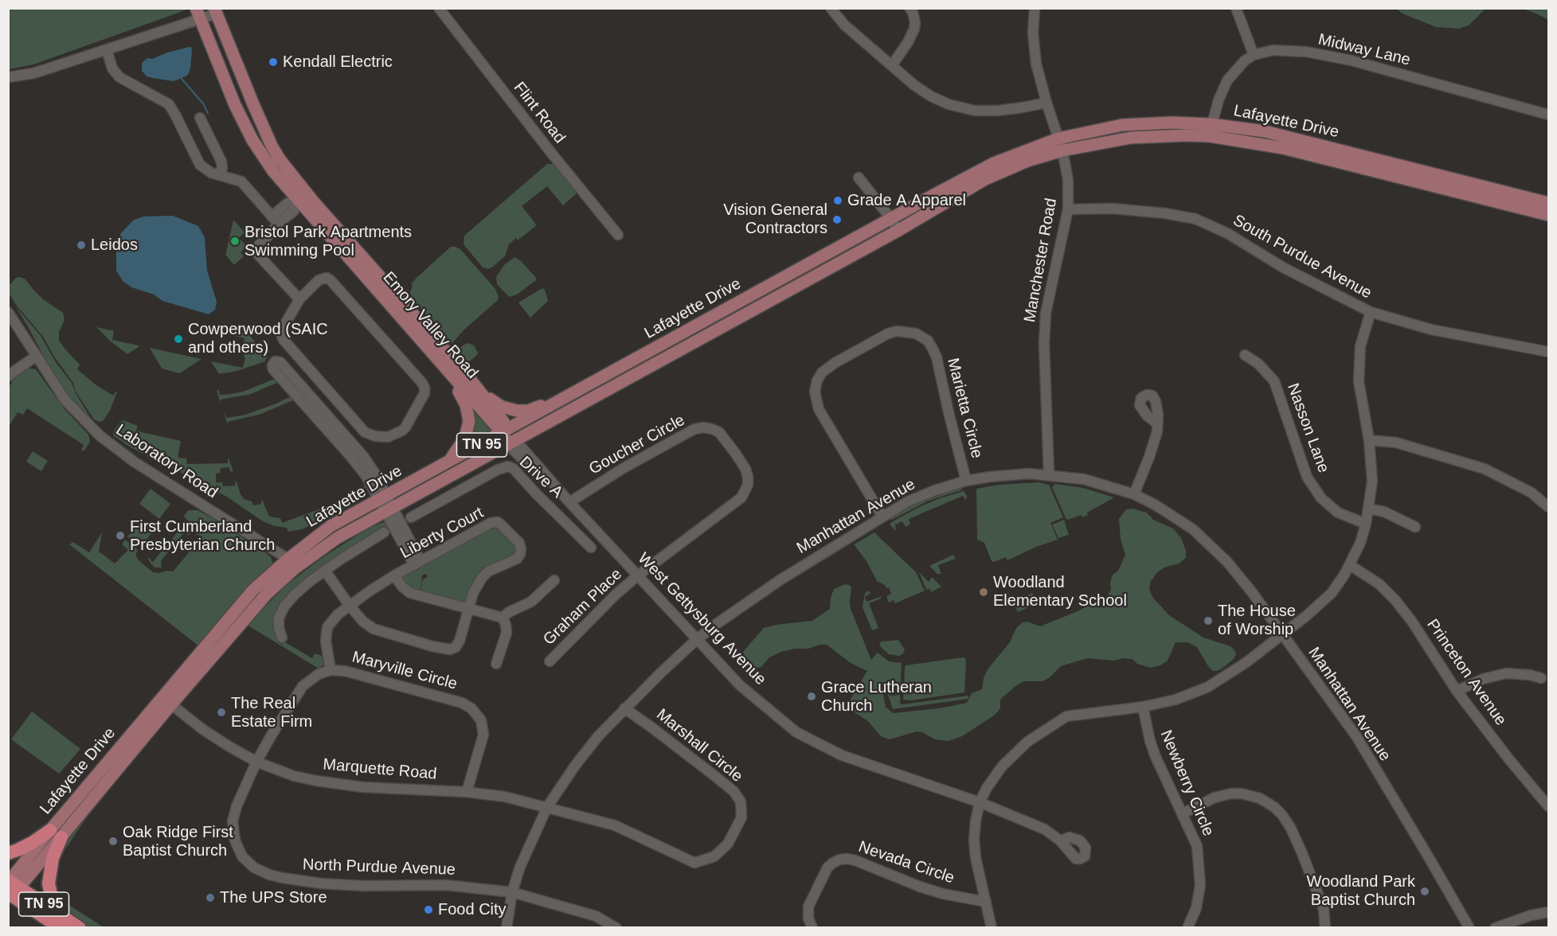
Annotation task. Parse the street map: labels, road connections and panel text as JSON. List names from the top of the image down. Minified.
{"streets":{"highway":["TN 95"],"main road":["Lafayette Drive","Emory Valley Road"],"street":["Midway Lane","Flint Road","South Purdue Avenue","Manchester Road","Marietta Circle","Nasson Lane","Goucher Circle","Laboratory Road","Drive A","Manhattan Avenue","Liberty Court","Graham Place","West Gettysburg Avenue","Maryville Circle","Princeton Avenue","Marshall Circle","Marquette Road","Newberry Circle","Nevada Circle","North Purdue Avenue"]},"crossings":[["Midway Lane","Lafayette Drive"],["Lafayette Drive","Manchester Road"],["Lafayette Drive","Emory Valley Road"],["Lafayette Drive","TN 95"],["Lafayette Drive","Laboratory Road"],["Lafayette Drive","West Gettysburg Avenue"],["Lafayette Drive","Marquette Road"],["South Purdue Avenue","Manchester Road"],["Manchester Road","Manhattan Avenue"],["Emory Valley Road","West Gettysburg Avenue"],["Marietta Circle","Manhattan Avenue"],["Goucher Circle","Graham Place"],["Goucher Circle","West Gettysburg Avenue"],["Manhattan Avenue","West Gettysburg Avenue"],["Manhattan Avenue","Marshall Circle"],["Manhattan Avenue","Marquette Road"],["Manhattan Avenue","North Purdue Avenue"],["Liberty Court","Maryville Circle"],["Graham Place","West Gettysburg Avenue"],["Maryville Circle","Marquette Road"],["Maryville Circle","North Purdue Avenue"],["Marshall Circle","Marquette Road"],["Marquette Road","North Purdue Avenue"]],"places":["Kendall Electric","Grade A Apparel","Vision General Contractors","Bristol Park Apartments Swimming Pool","Leidos","Cowperwood (SAIC and others)","First Cumberland Presbyterian Church","Woodland Elementary School","The House of Worship","Grace Lutheran Church","The Real Estate Firm","Oak Ridge First Baptist Church","Woodland Park Baptist Church","The UPS Store","Food City"]}
